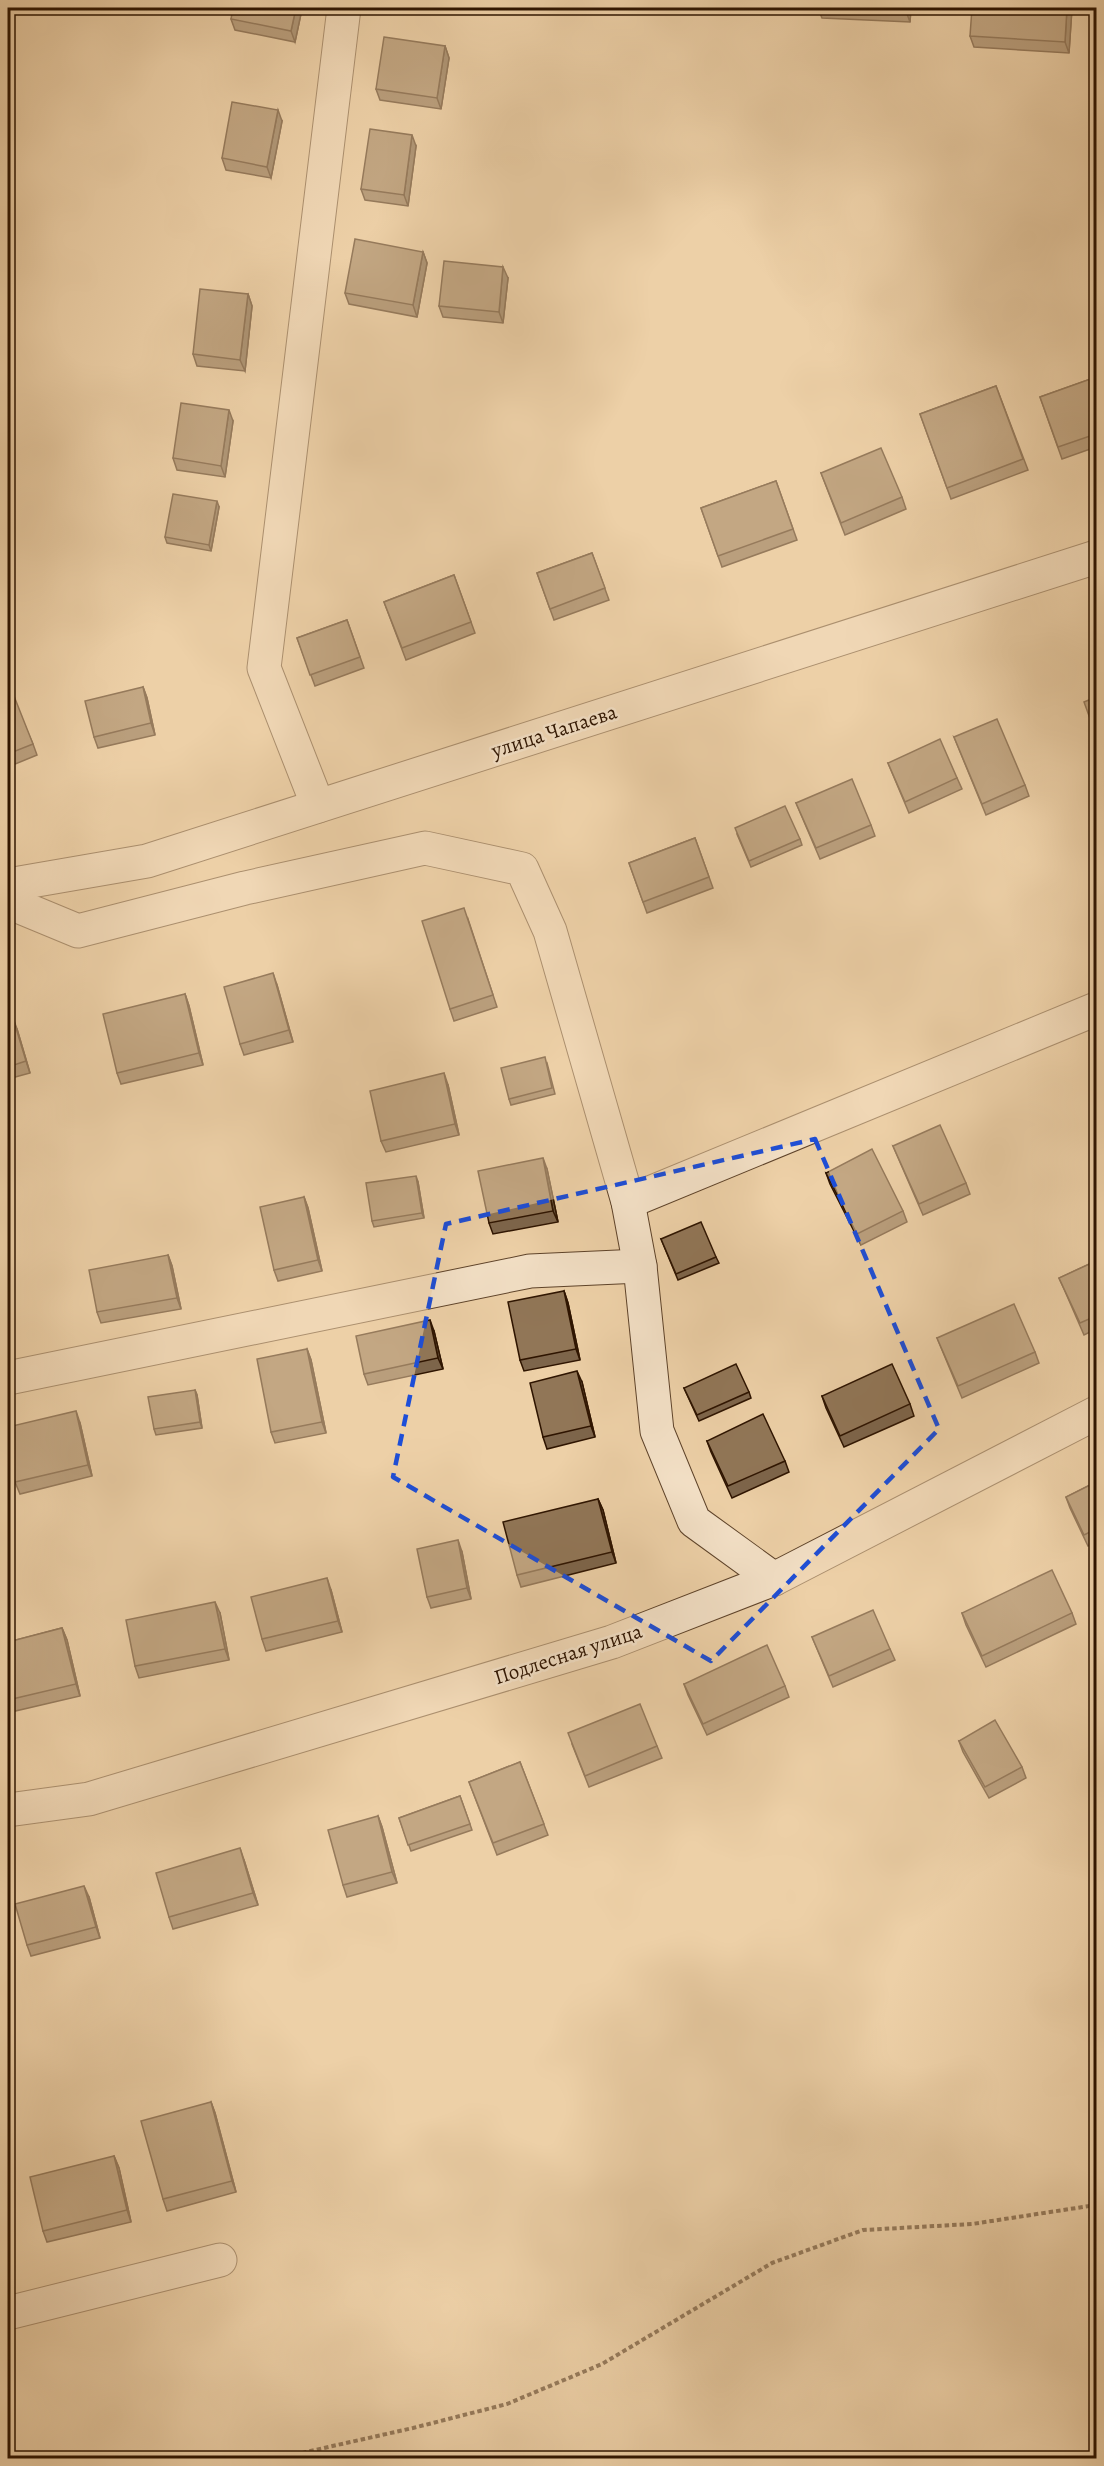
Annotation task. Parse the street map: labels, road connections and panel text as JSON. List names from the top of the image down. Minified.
{"streets":{"street":["улица Чапаева","Подлесная улица"]}}
